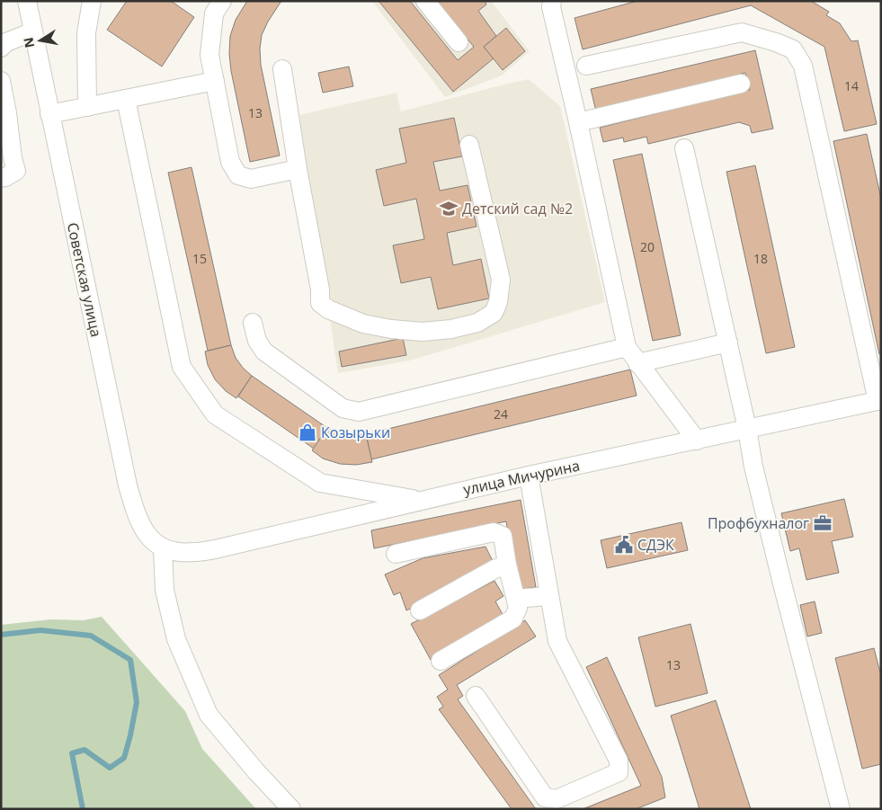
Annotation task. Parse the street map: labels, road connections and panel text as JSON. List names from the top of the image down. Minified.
{"streets":{"street":["Советская улица","улица Мичурина"]},"crossings":[["Советская улица","улица Мичурина"]],"places":{"school or university":["Детский сад №2"],"shop":["Козырьки"],"office":["Профбухналог"],"public building":["СДЭК"]},"house_numbers":["14","13","20","15","18","24","13"],"north":"left"}
